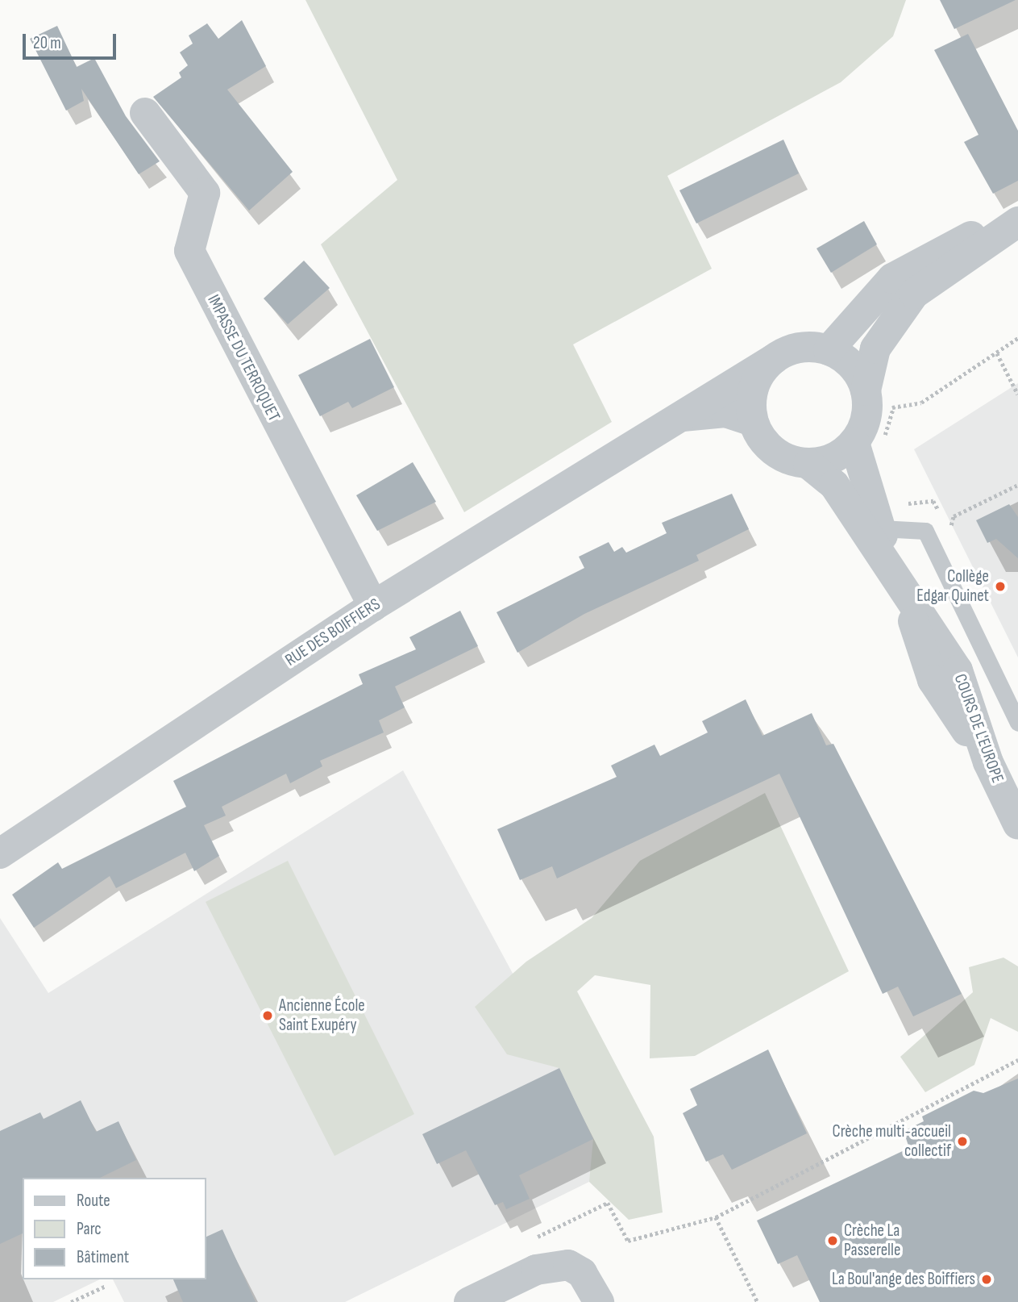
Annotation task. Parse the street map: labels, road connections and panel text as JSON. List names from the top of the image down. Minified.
{"streets":{"street":["IMPASSE DU TERROQUET","RUE DES BOIFFIERS","COURS DE L'EUROPE"]},"crossings":[["IMPASSE DU TERROQUET","RUE DES BOIFFIERS"]],"places":["Collège Edgar Quinet","Ancienne École Saint Exupéry","Crèche multi-accueil collectif","Crèche La Passerelle","La Boul'ange des Boiffiers"],"legend":["Route","Parc","Bâtiment"],"scale_bar":"20 m"}
